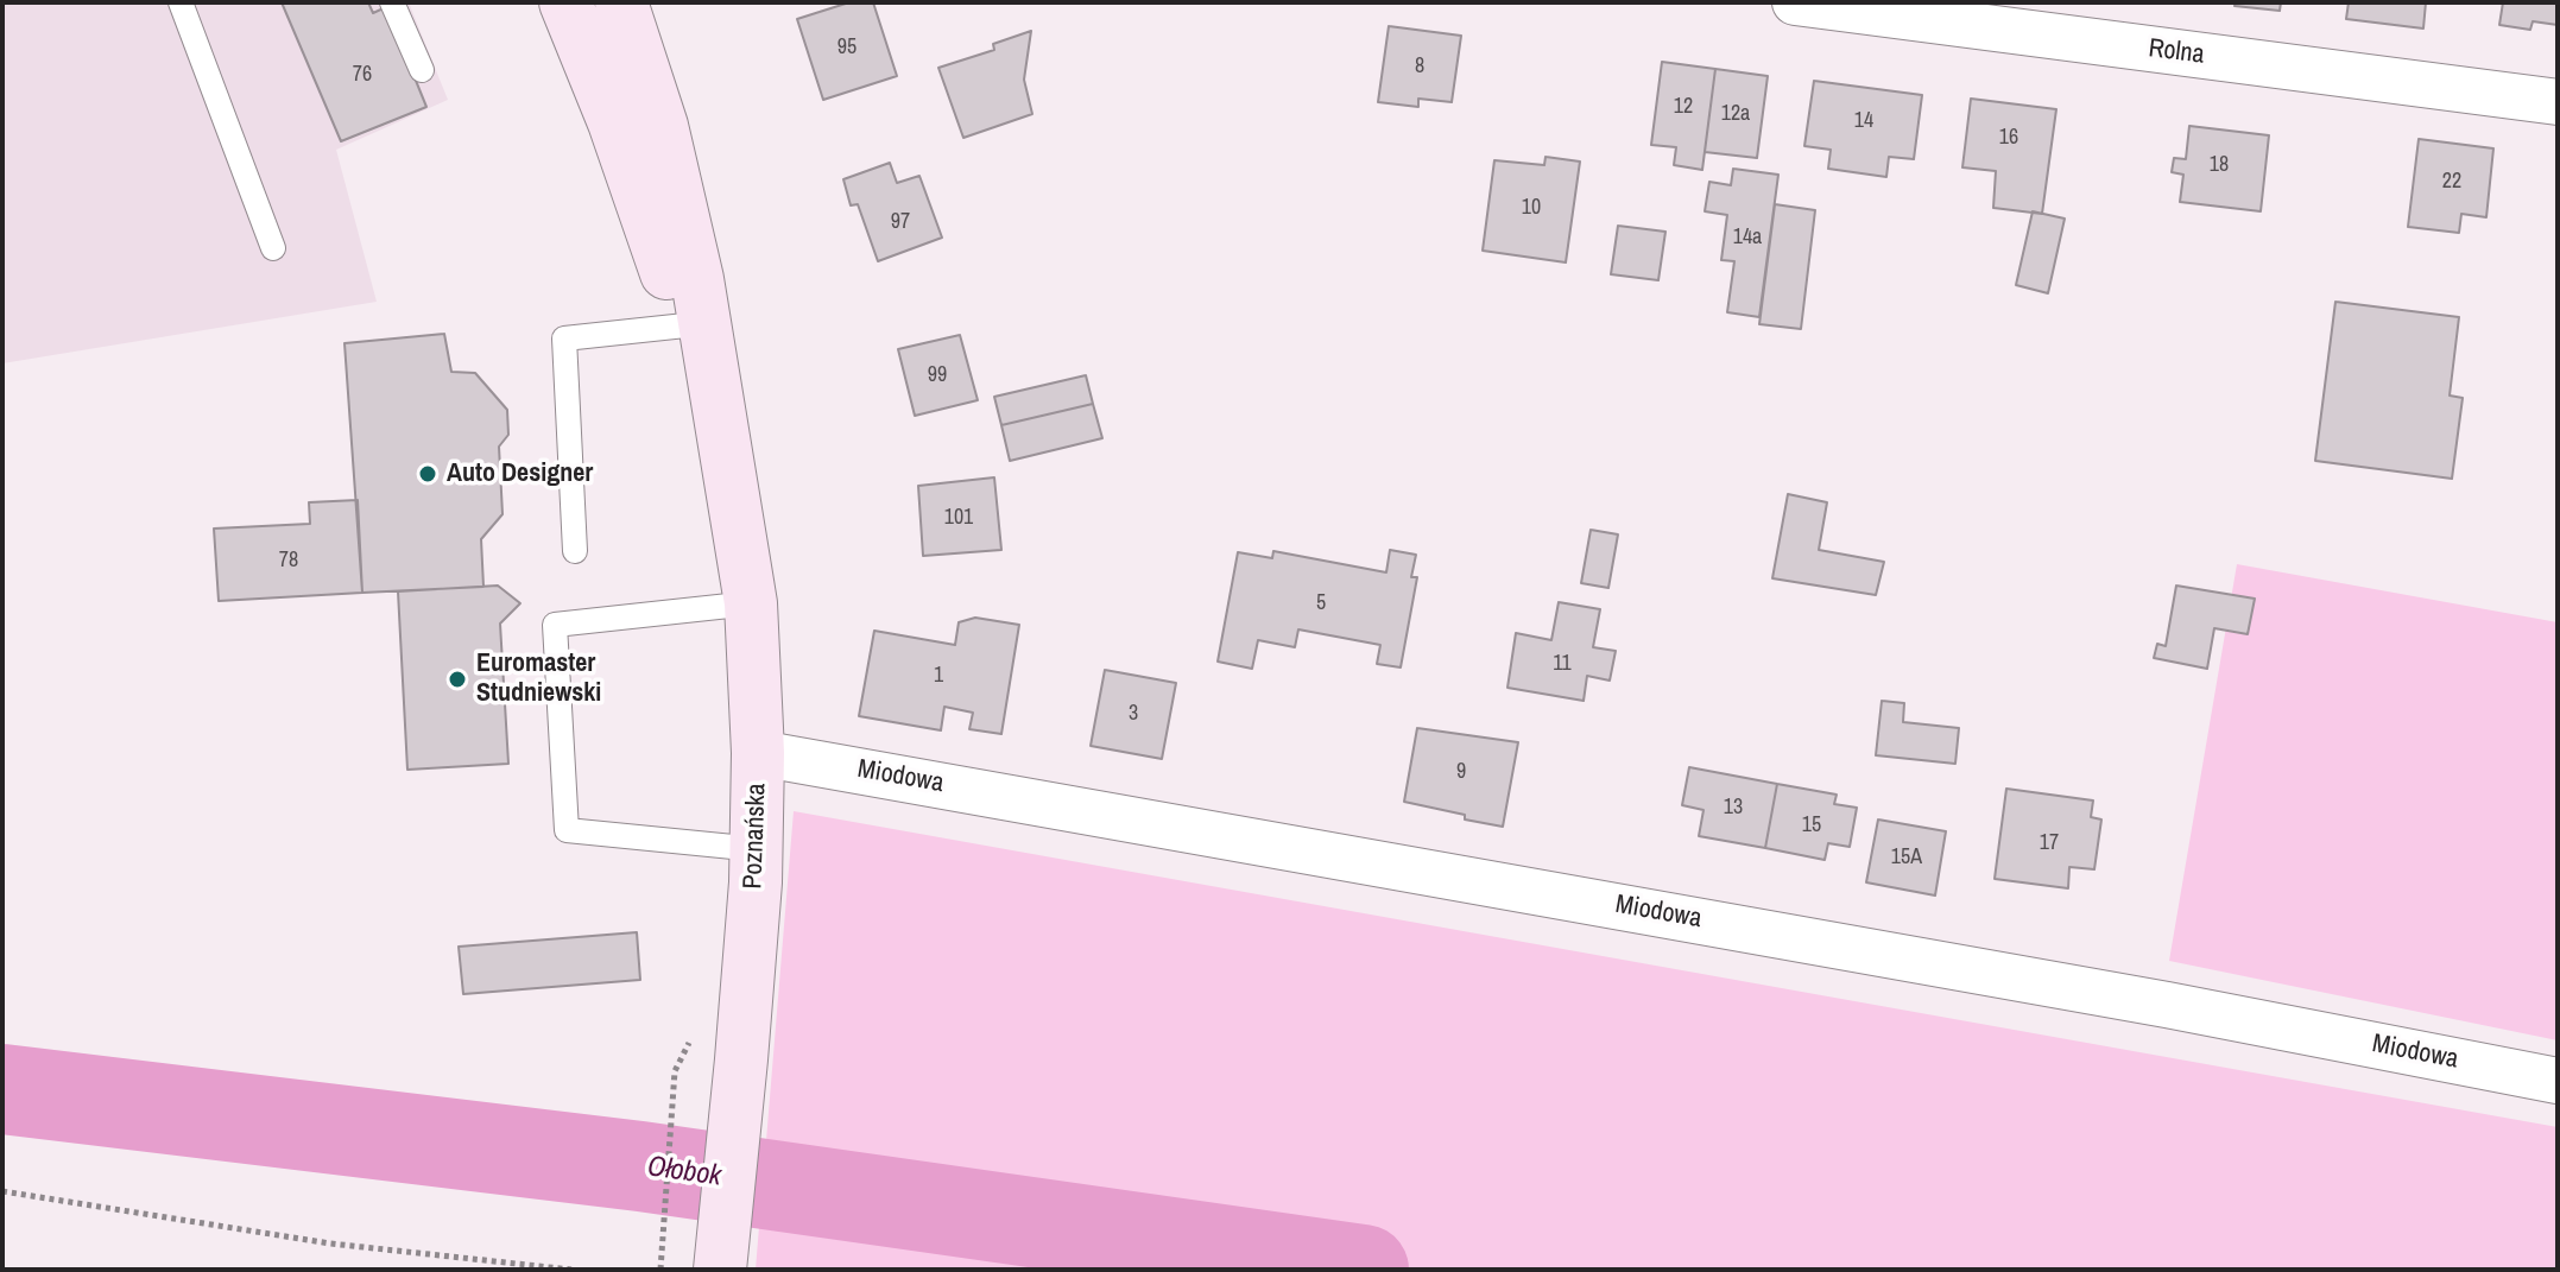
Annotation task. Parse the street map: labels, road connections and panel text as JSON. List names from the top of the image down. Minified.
{"streets":{"main road":["Poznańska"],"street":["Rolna","Miodowa"]},"crossings":[["Miodowa","Poznańska"]],"water":["Ołobok"],"places":["Auto Designer","Euromaster Studniewski"],"house_numbers":["95","8","76","12","12a","14","16","18","22","10","97","14a","99","101","78","5","11","1","3","9","13","15","17","15A"]}
